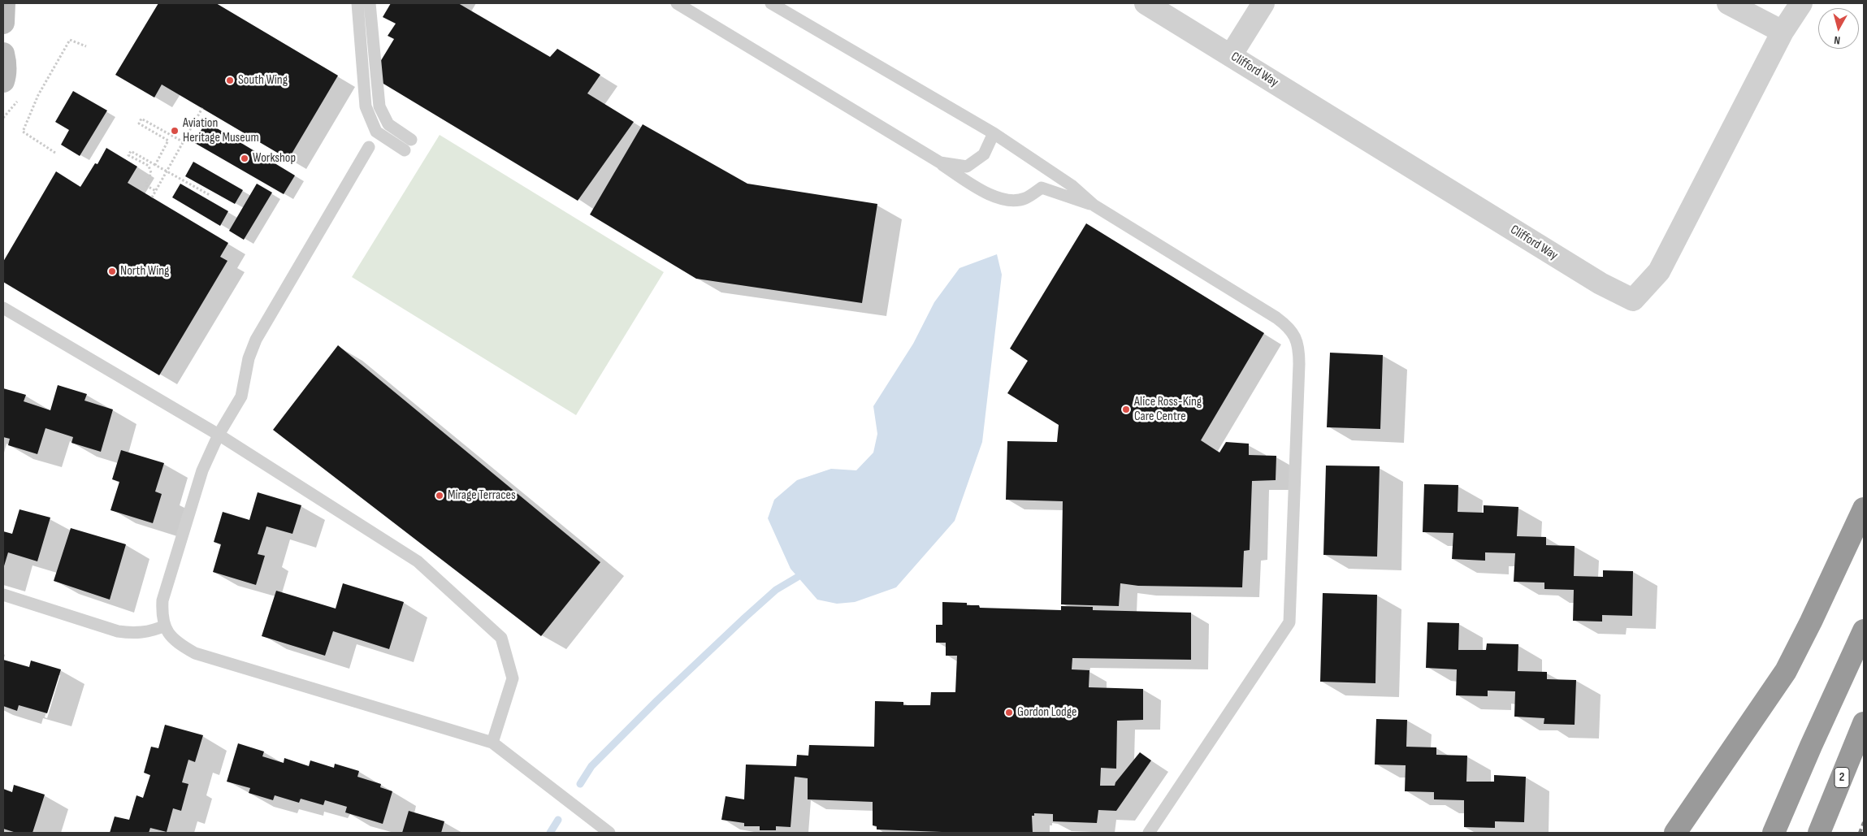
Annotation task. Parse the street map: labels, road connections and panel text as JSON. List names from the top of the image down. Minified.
{"streets":{"highway":["2"],"street":["Clifford Way"]},"places":["South Wing","Aviation Heritage Museum","Workshop","North Wing","Alice Ross-King Care Centre","Mirage Terraces","Gordon Lodge"],"north":"bottom"}
